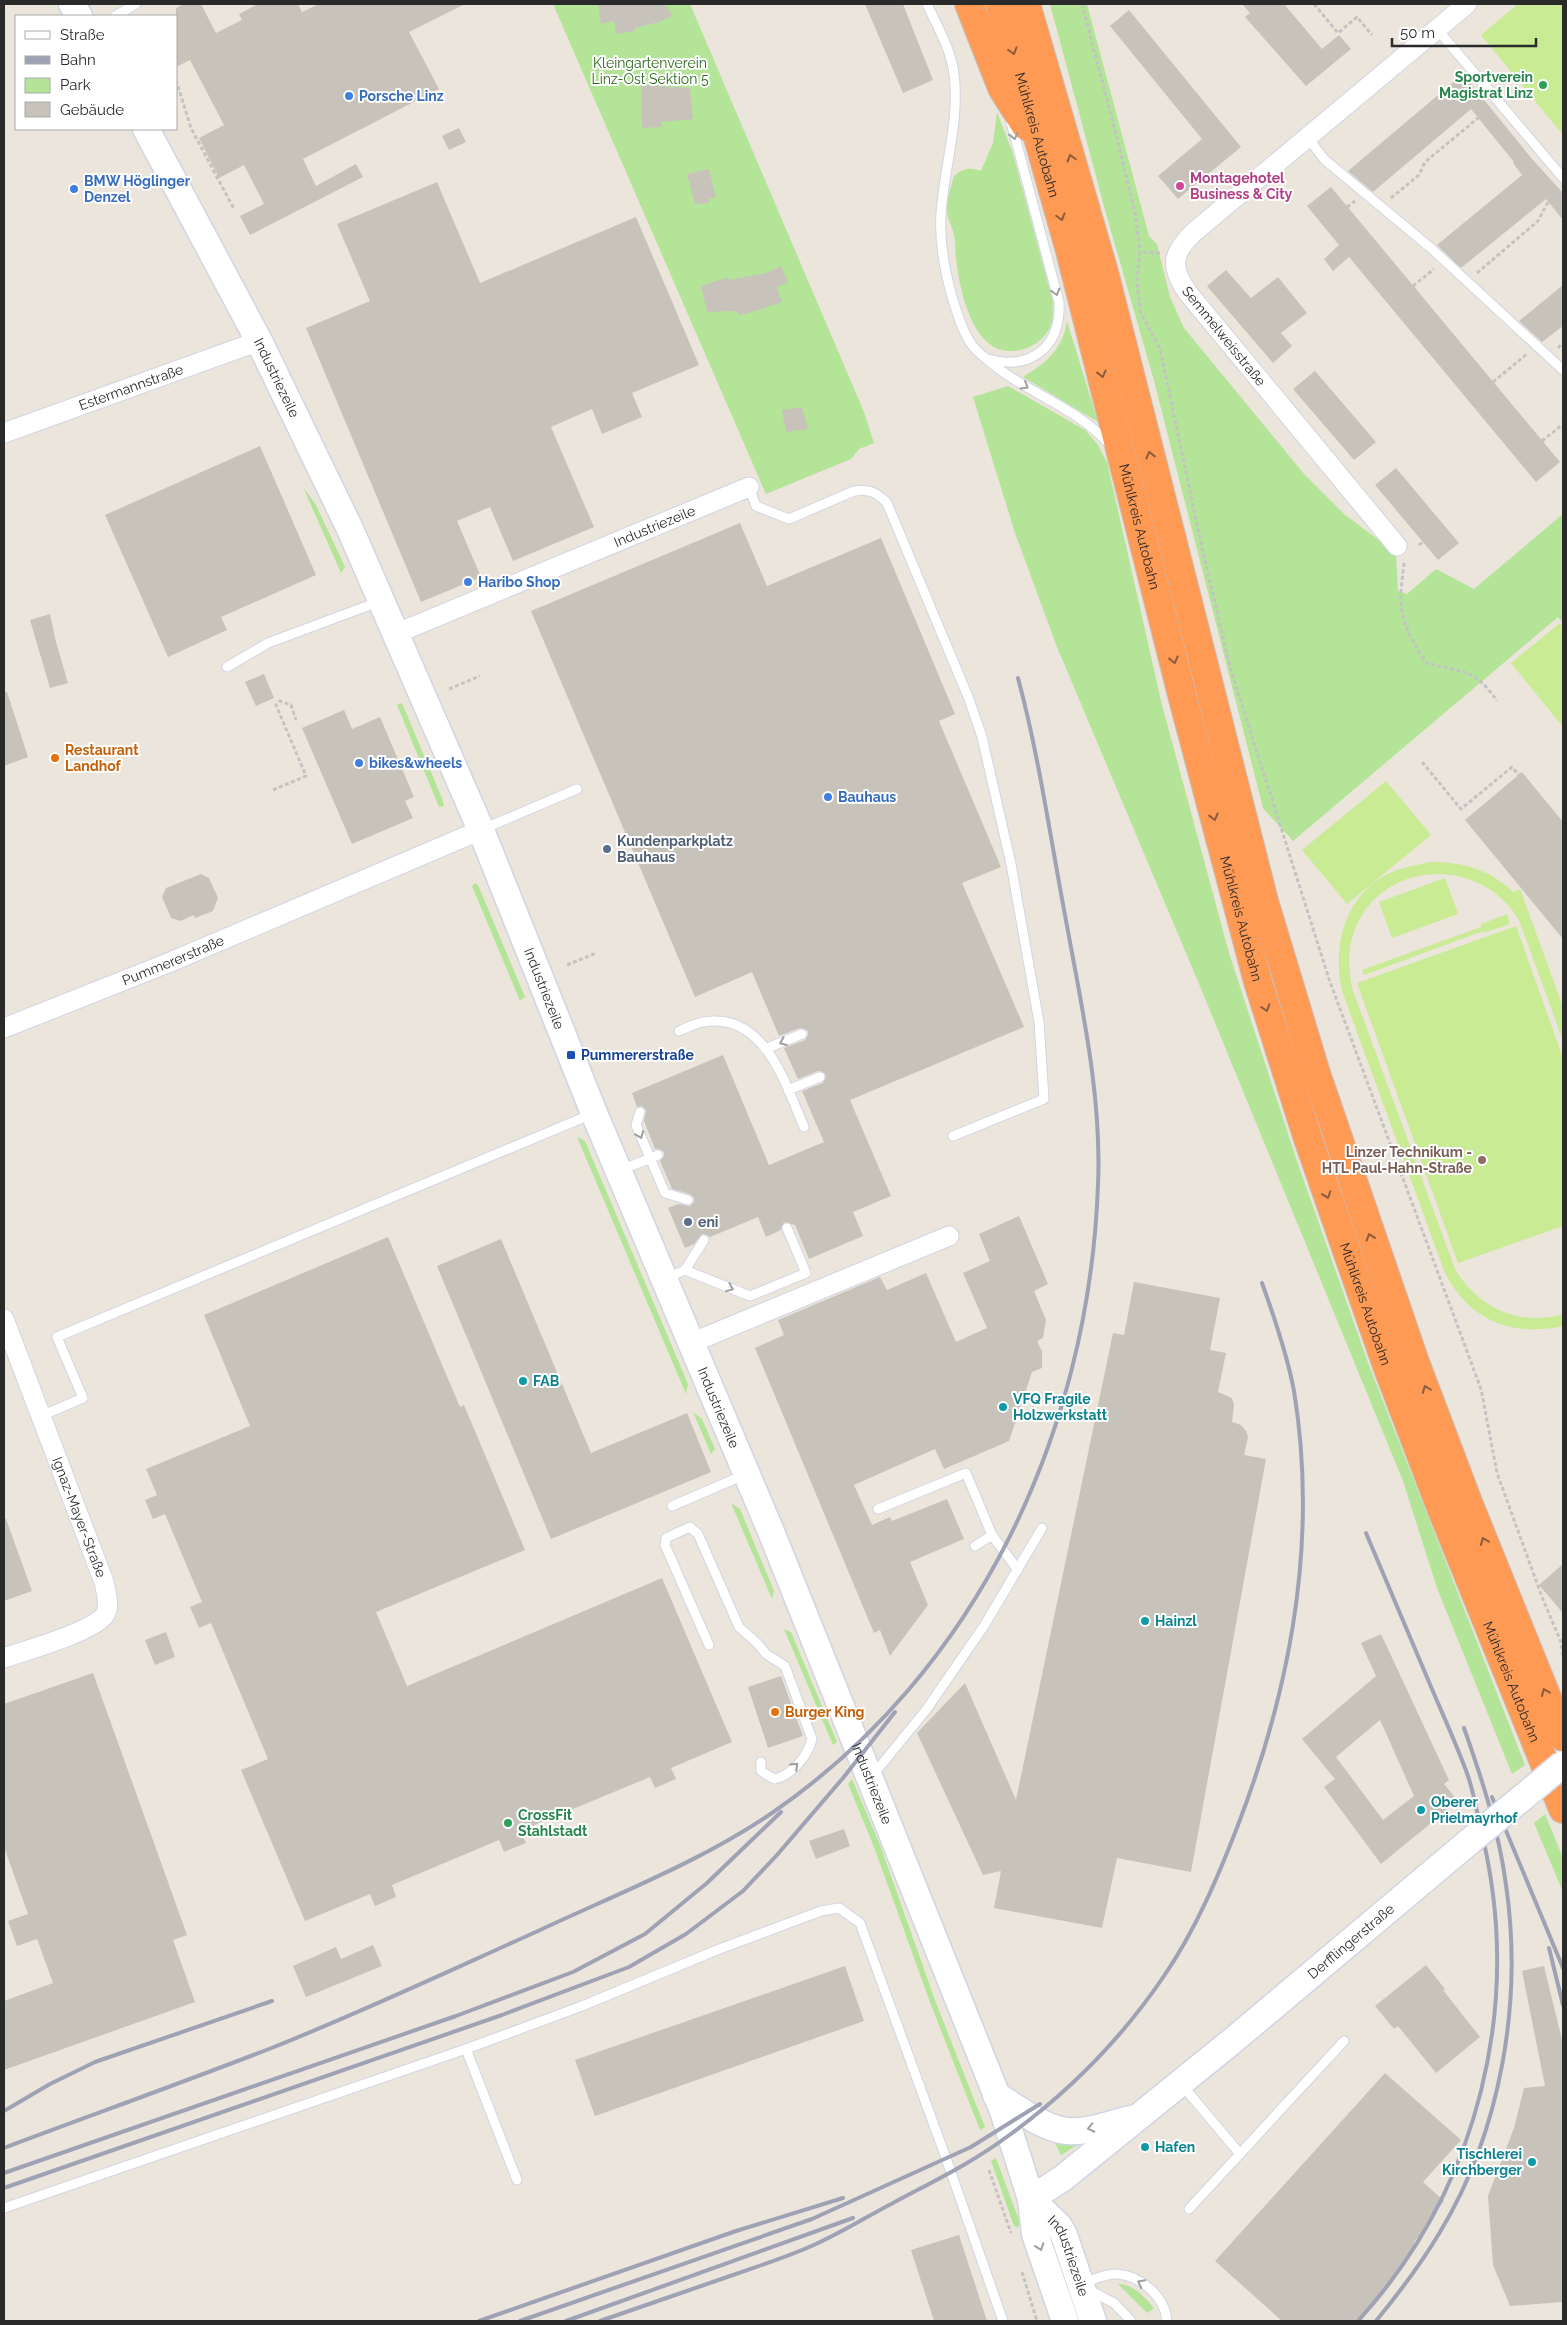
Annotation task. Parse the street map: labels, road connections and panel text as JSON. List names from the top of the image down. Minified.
{"streets":{"highway":["Mühlkreis Autobahn"],"main road":["Industriezeile","Derfflingerstraße"],"street":["Semmelweisstraße","Estermannstraße","Pummererstraße","Ignaz-Mayer-Straße"]},"crossings":[["Industriezeile","Estermannstraße"],["Industriezeile","Pummererstraße"],["Industriezeile","Derfflingerstraße"]],"parks":["Kleingartenverein Linz-Ost Sektion 5"],"places":{"other":["Sportverein Magistrat Linz","Porsche Linz","Montagehotel Business & City","BMW Höglinger Denzel","Haribo Shop","Restaurant Landhof","bikes&wheels","Bauhaus","Kundenparkplatz Bauhaus","Linzer Technikum - HTL Paul-Hahn-Straße","eni","FAB","VFQ Fragile Holzwerkstatt","Hainzl","Burger King","Oberer Prielmayrhof","CrossFit Stahlstadt","Hafen","Tischlerei Kirchberger"],"transit":["Pummererstraße"]},"legend":["Straße","Bahn","Park","Gebäude"],"scale_bar":"50 m"}
